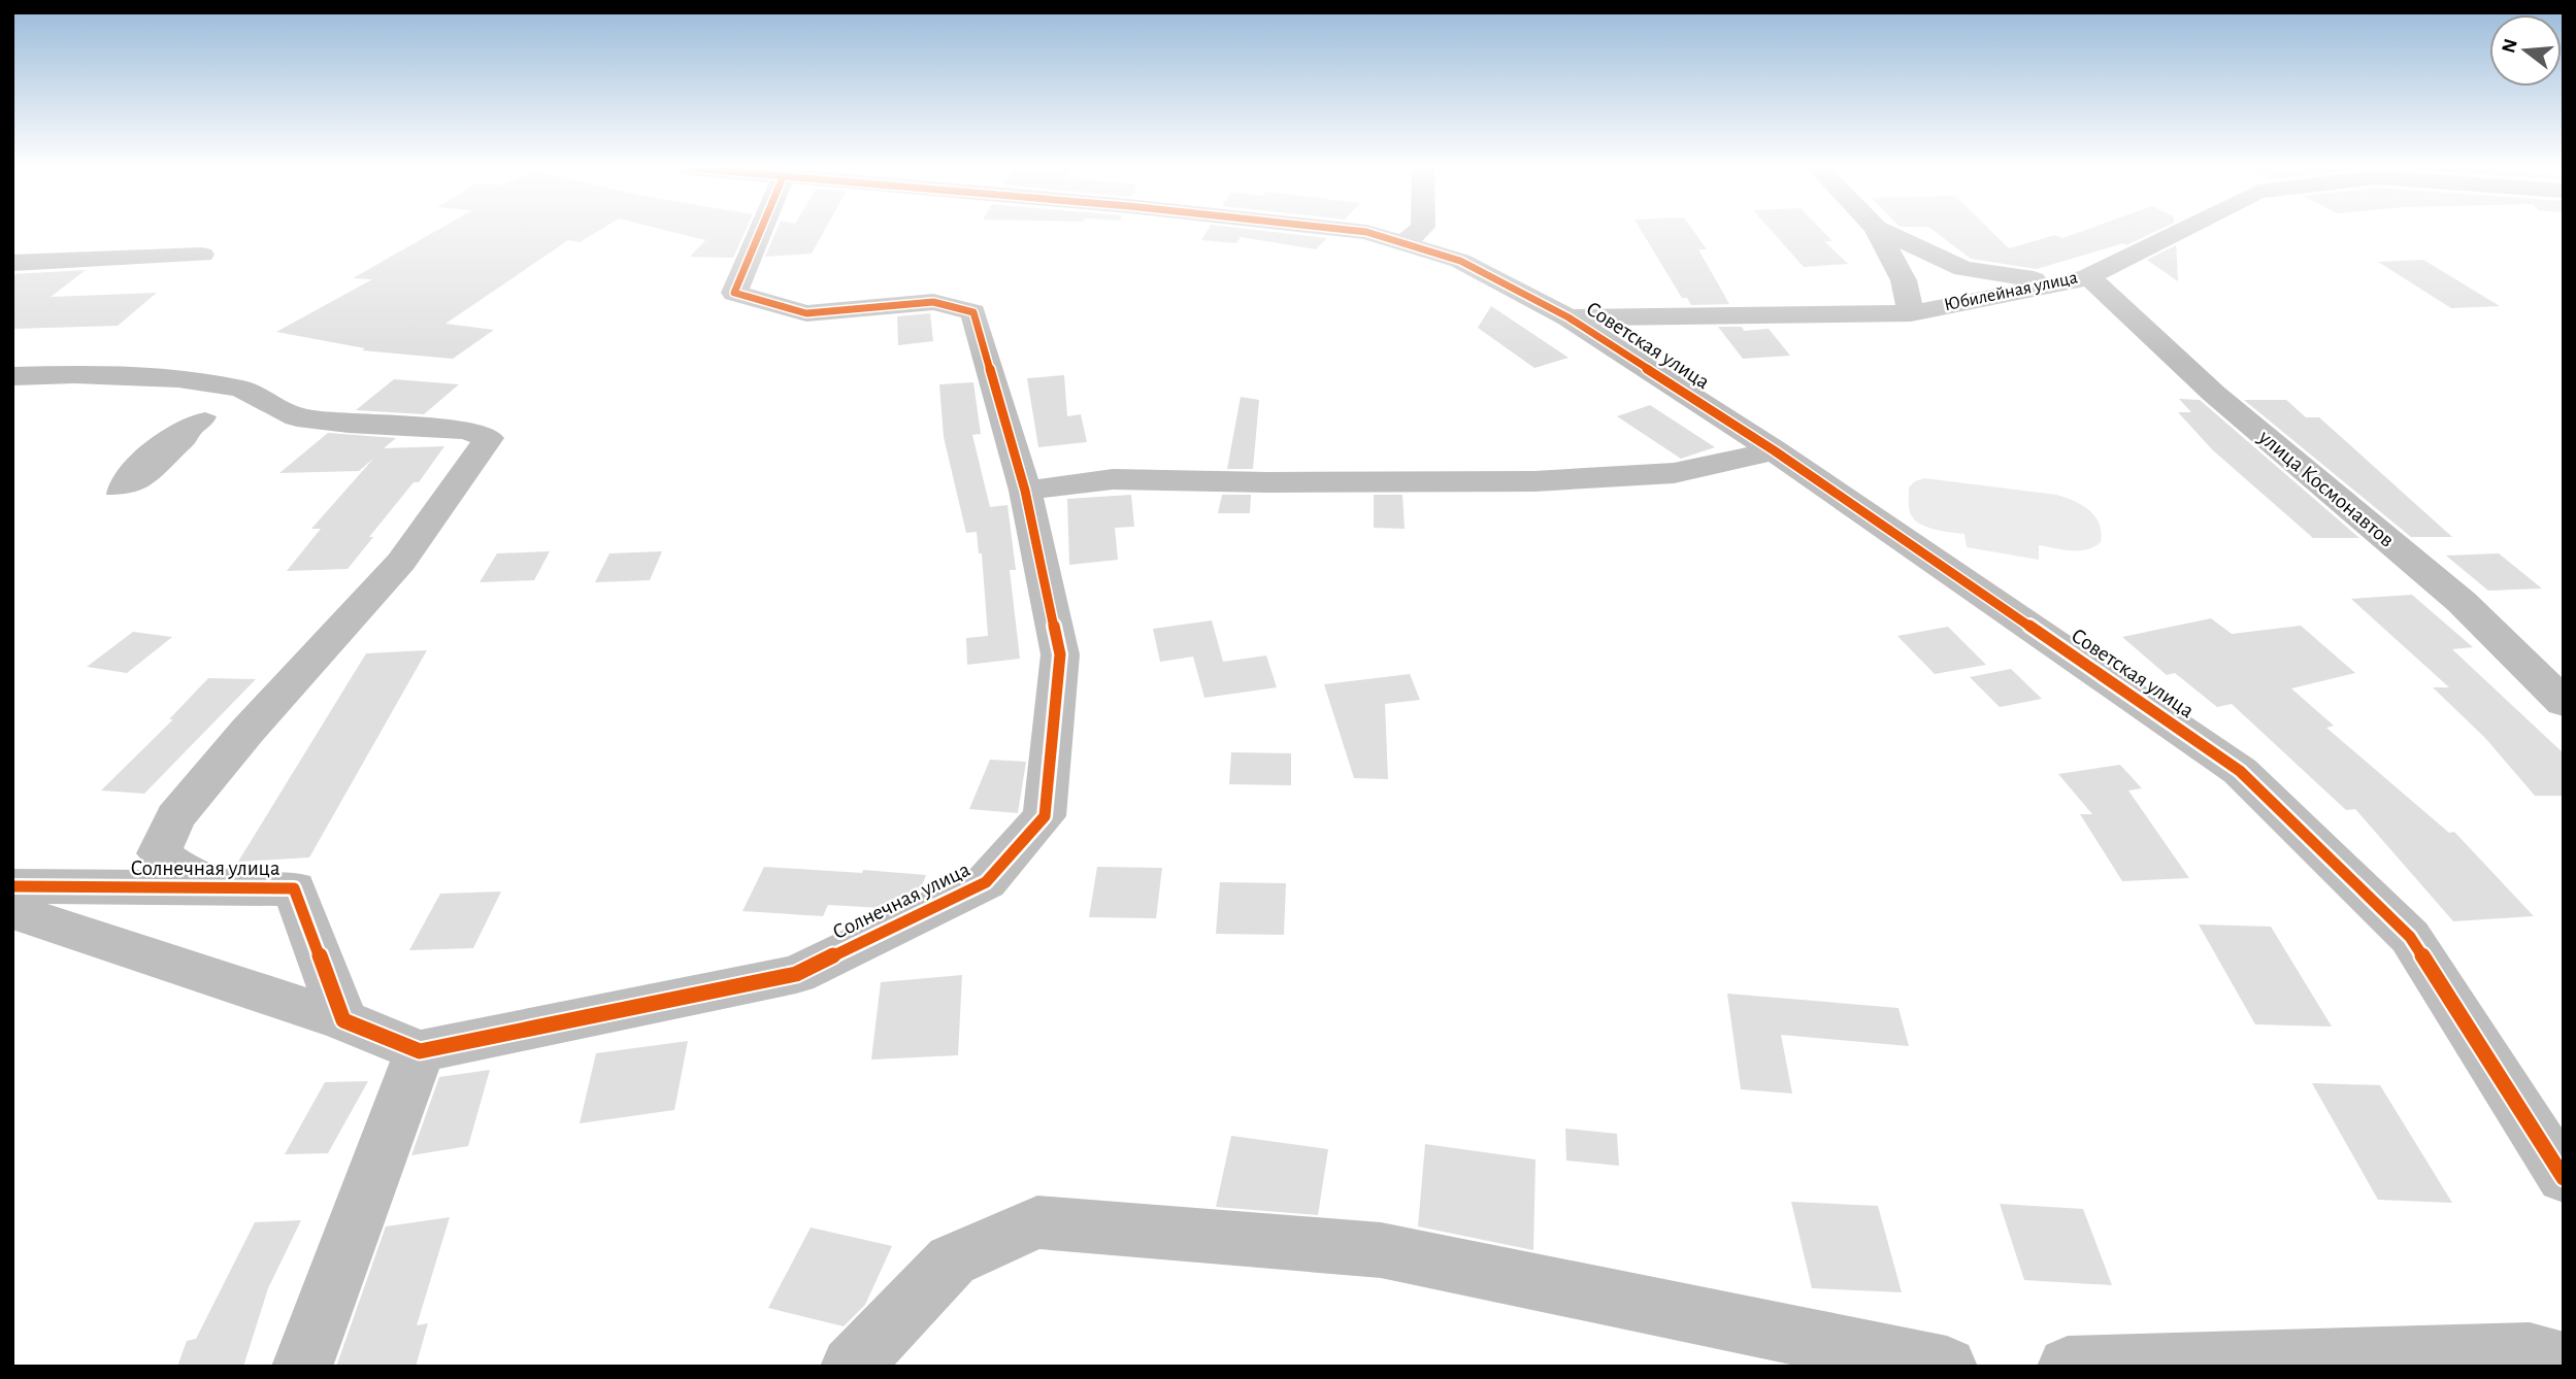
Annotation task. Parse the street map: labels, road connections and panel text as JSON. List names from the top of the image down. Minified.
{"streets":{"street":["Юбилейная улица","Советская улица","улица Космонавтов","Солнечная улица"]},"crossings":[["Юбилейная улица","Советская улица"],["Юбилейная улица","улица Космонавтов"]],"north":"left"}
